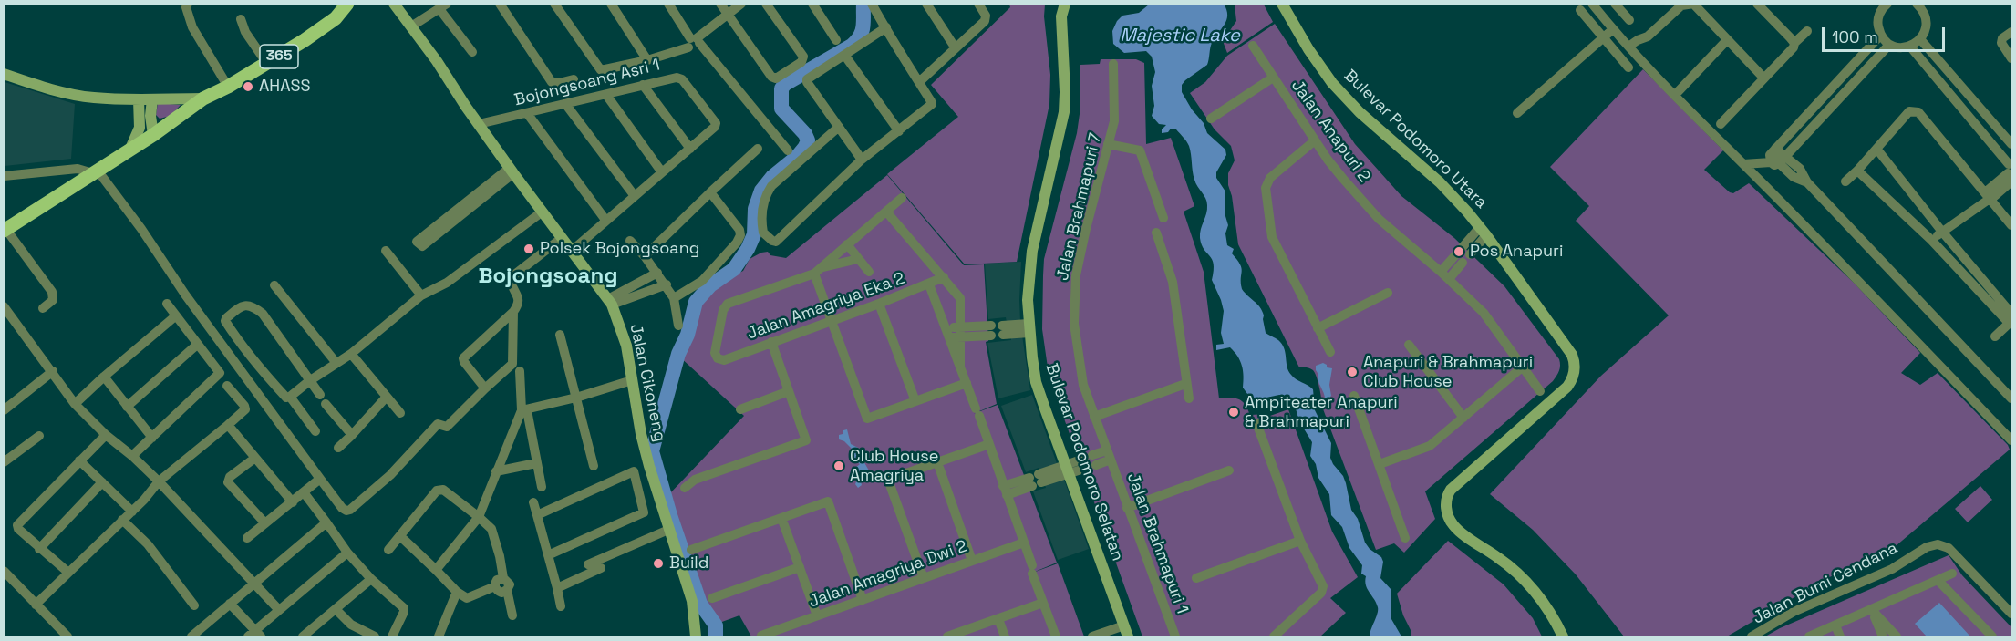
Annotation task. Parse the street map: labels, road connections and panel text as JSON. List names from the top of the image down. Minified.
{"streets":{"main road":["365"],"street":["Bojongsoang Asri 1","Jalan Anapuri 2","Bulevar Podomoro Utara","Jalan Brahmapuri 7","Jalan Amagriya Eka 2","Jalan Cikoneng","Bulevar Podomoro Selatan","Jalan Brahmapuri 1","Jalan Amagriya Dwi 2","Jalan Bumi Cendana"]},"crossings":[["Bojongsoang Asri 1","Jalan Cikoneng"],["Jalan Brahmapuri 7","Jalan Brahmapuri 1"]],"districts":["Bojongsoang"],"water":["Majestic Lake"],"places":["AHASS","Polsek Bojongsoang","Pos Anapuri","Anapuri & Brahmapuri Club House","Ampiteater Anapuri & Brahmapuri","Club House Amagriya","Build"],"scale_bar":"100 m"}
